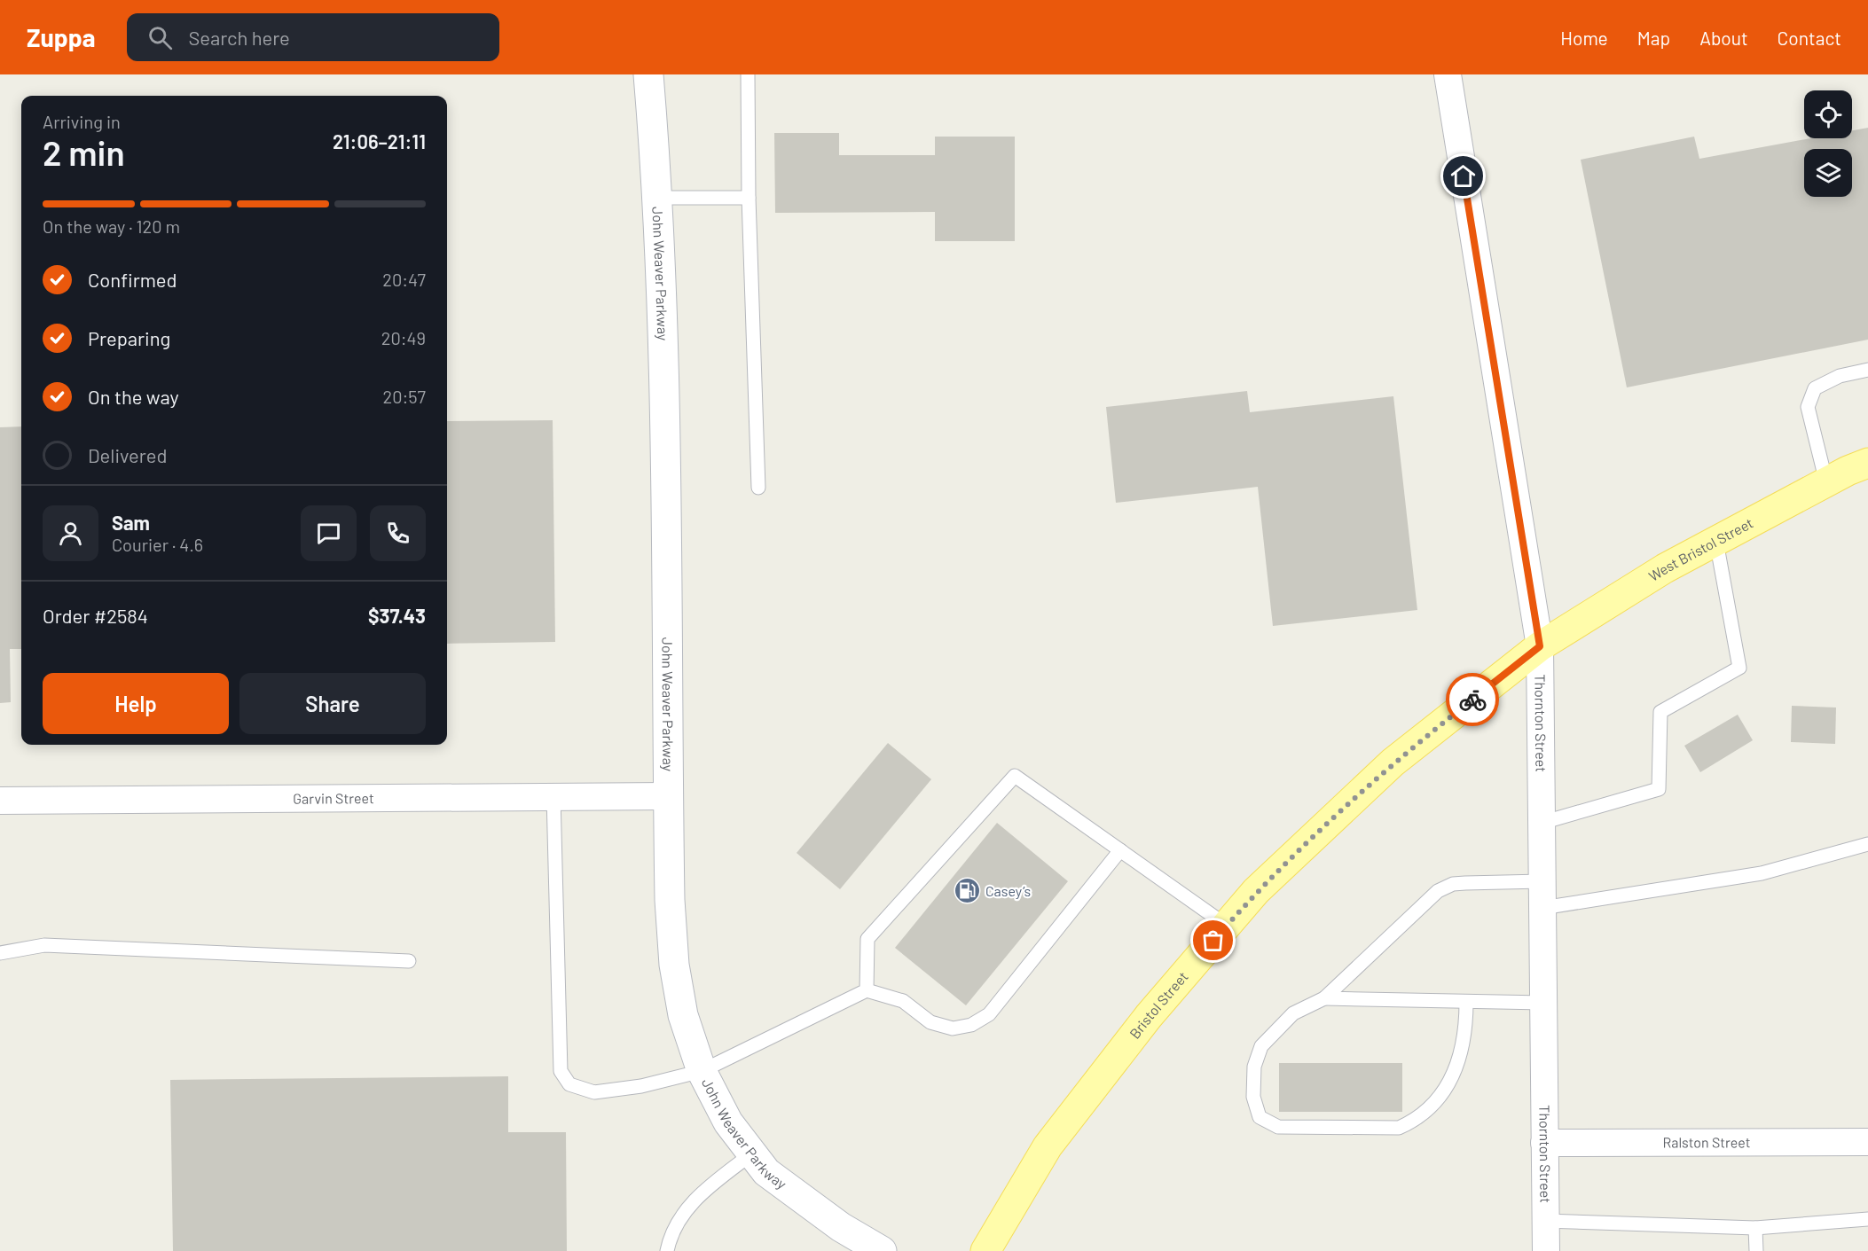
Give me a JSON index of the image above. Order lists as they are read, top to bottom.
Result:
{
  "streets": {
    "main road": ["John Weaver Parkway", "West Bristol Street", "Bristol Street"],
    "street": ["Thornton Street", "Garvin Street", "Ralston Street"]
  },
  "crossings": [
    ["John Weaver Parkway", "Garvin Street"],
    ["West Bristol Street", "Thornton Street"],
    ["West Bristol Street", "Bristol Street"],
    ["Thornton Street", "Bristol Street"],
    ["Thornton Street", "Ralston Street"]
  ],
  "places": {
    "fuel station": ["Casey’s"]
  },
  "page": {
    "header": "Zuppa",
    "search": "Search here",
    "nav": [
      "Home",
      "Map",
      "About",
      "Contact"
    ],
    "heading": ["2 min", "Arriving in", "21:06–21:11"],
    "panel": [
      "Sam",
      "Courier · 4.6",
      "Order #2584",
      "$37.43"
    ],
    "bar": "On the way · 120 m",
    "list": [
      ["Confirmed", "20:47"],
      ["Preparing", "20:49"],
      ["On the way", "20:57"],
      "Delivered"
    ],
    "buttons": ["Help", "Share"]
  }
}
